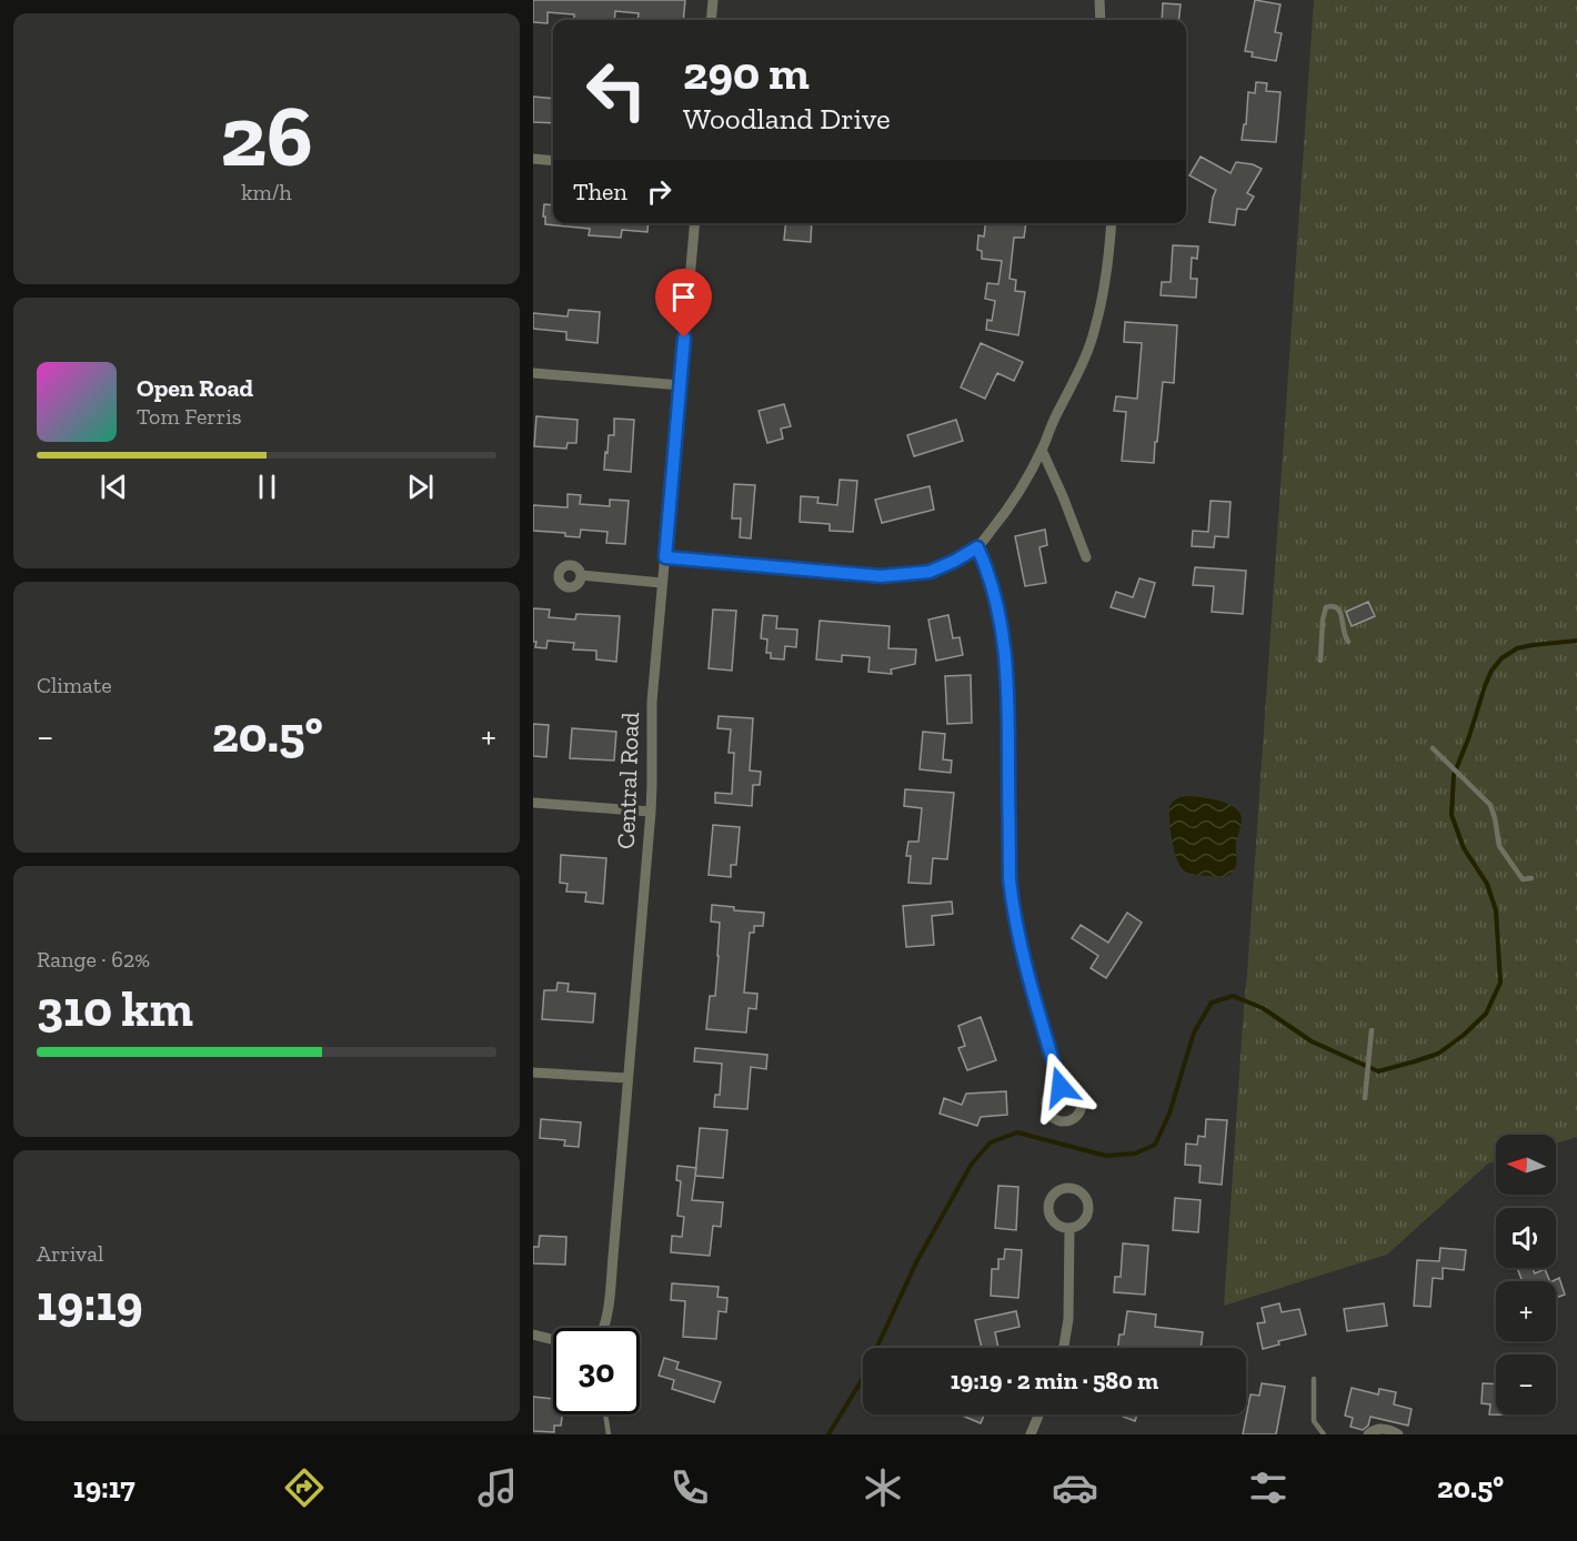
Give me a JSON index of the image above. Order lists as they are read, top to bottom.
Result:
{
  "streets": {
    "street": ["Central Road"]
  },
  "north": "left",
  "page": {
    "tile": [
      ["26", "km/h"],
      "Climate",
      ["Range · 62%", "310 km"],
      ["Arrival", "19:19"]
    ],
    "turn": ["290 m", "Woodland Drive"],
    "then": "Then",
    "song": ["Open Road", "Tom Ferris"],
    "heat": ["−", "20.5°", "+"],
    "map_buttons": ["+", "−"],
    "limit": "30",
    "trip": "19:19 · 2 min · 580 m",
    "tabs": ["19:17", "20.5°"]
  }
}
